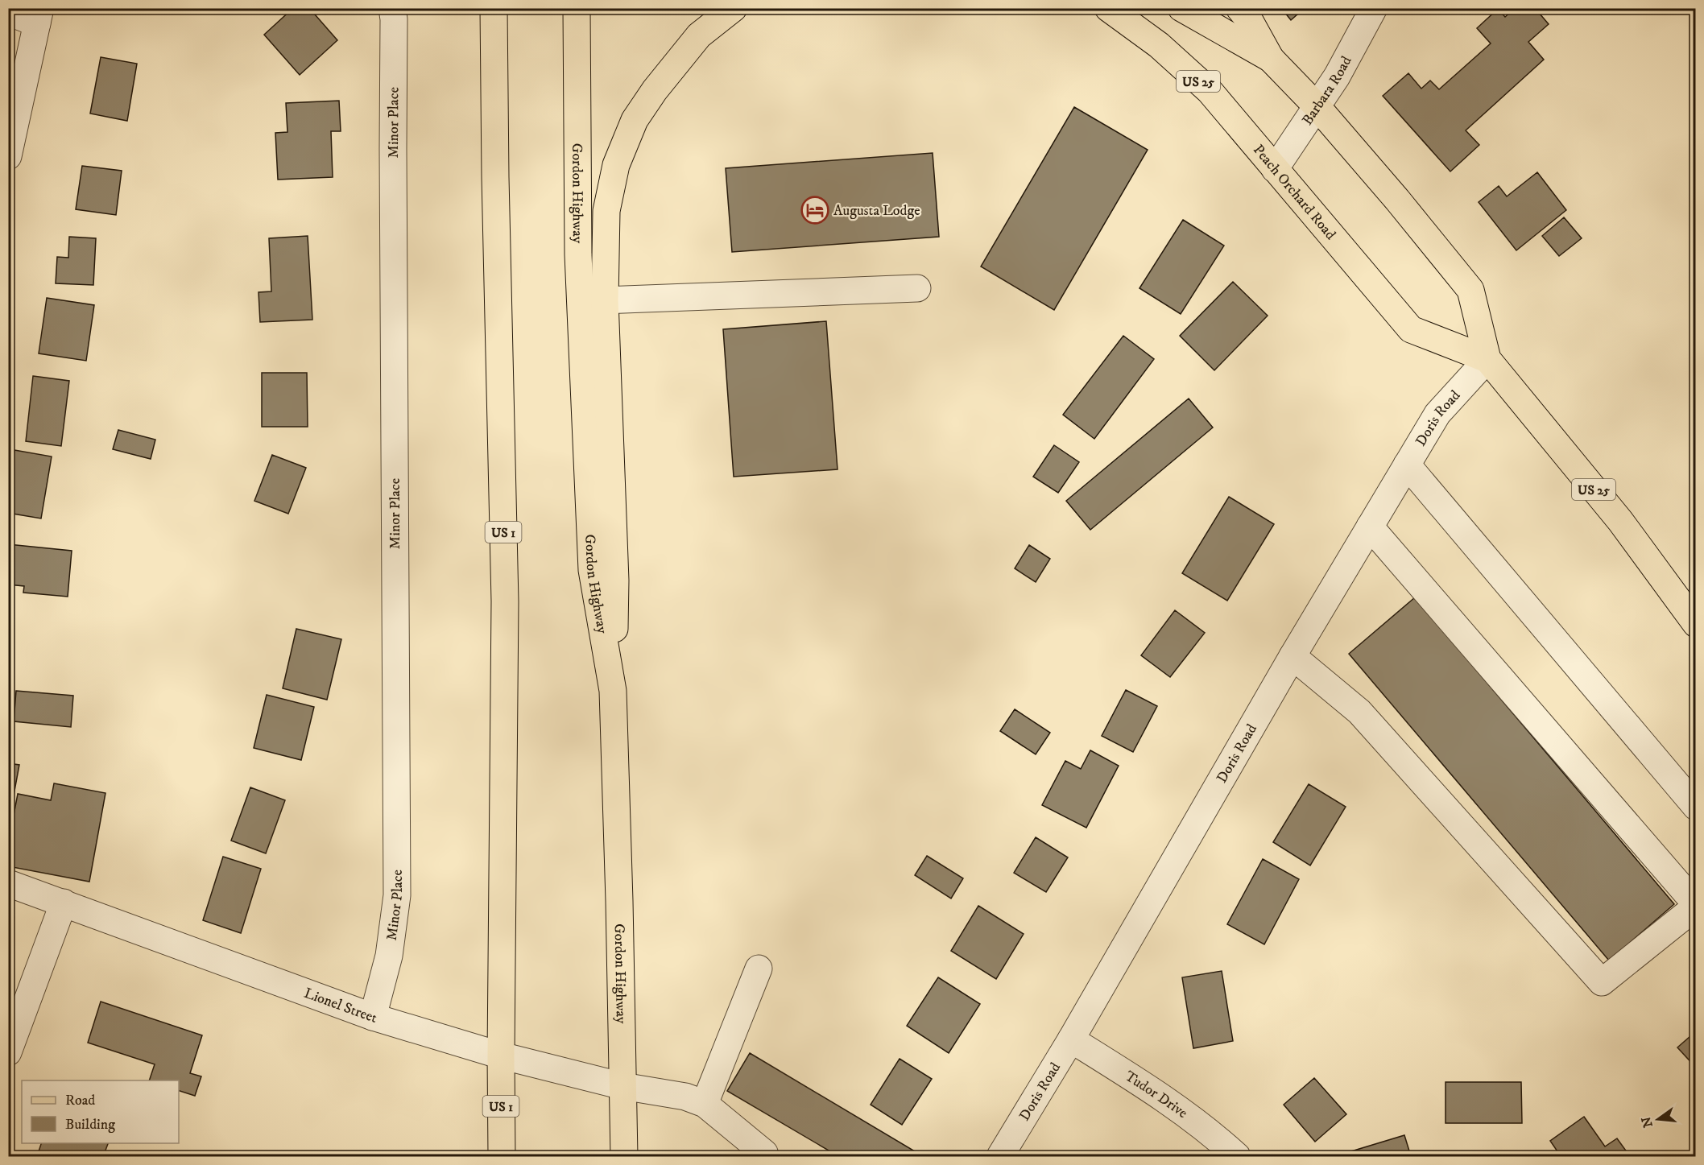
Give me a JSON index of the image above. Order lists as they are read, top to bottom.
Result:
{
  "streets": {
    "main road": [
      "US 25",
      "Peach Orchard Road",
      "Gordon Highway",
      "US 1"
    ],
    "street": [
      "Barbara Road",
      "Minor Place",
      "Doris Road",
      "Lionel Street",
      "Tudor Drive"
    ]
  },
  "crossings": [
    ["US 25", "Peach Orchard Road"],
    ["Barbara Road", "Peach Orchard Road"],
    ["Minor Place", "Lionel Street"],
    ["Peach Orchard Road", "Doris Road"],
    ["Gordon Highway", "Lionel Street"],
    ["Doris Road", "Tudor Drive"],
    ["US 1", "Lionel Street"]
  ],
  "places": {
    "hotel": ["Augusta Lodge"]
  },
  "legend": ["Road", "Building"],
  "north": "left"
}
